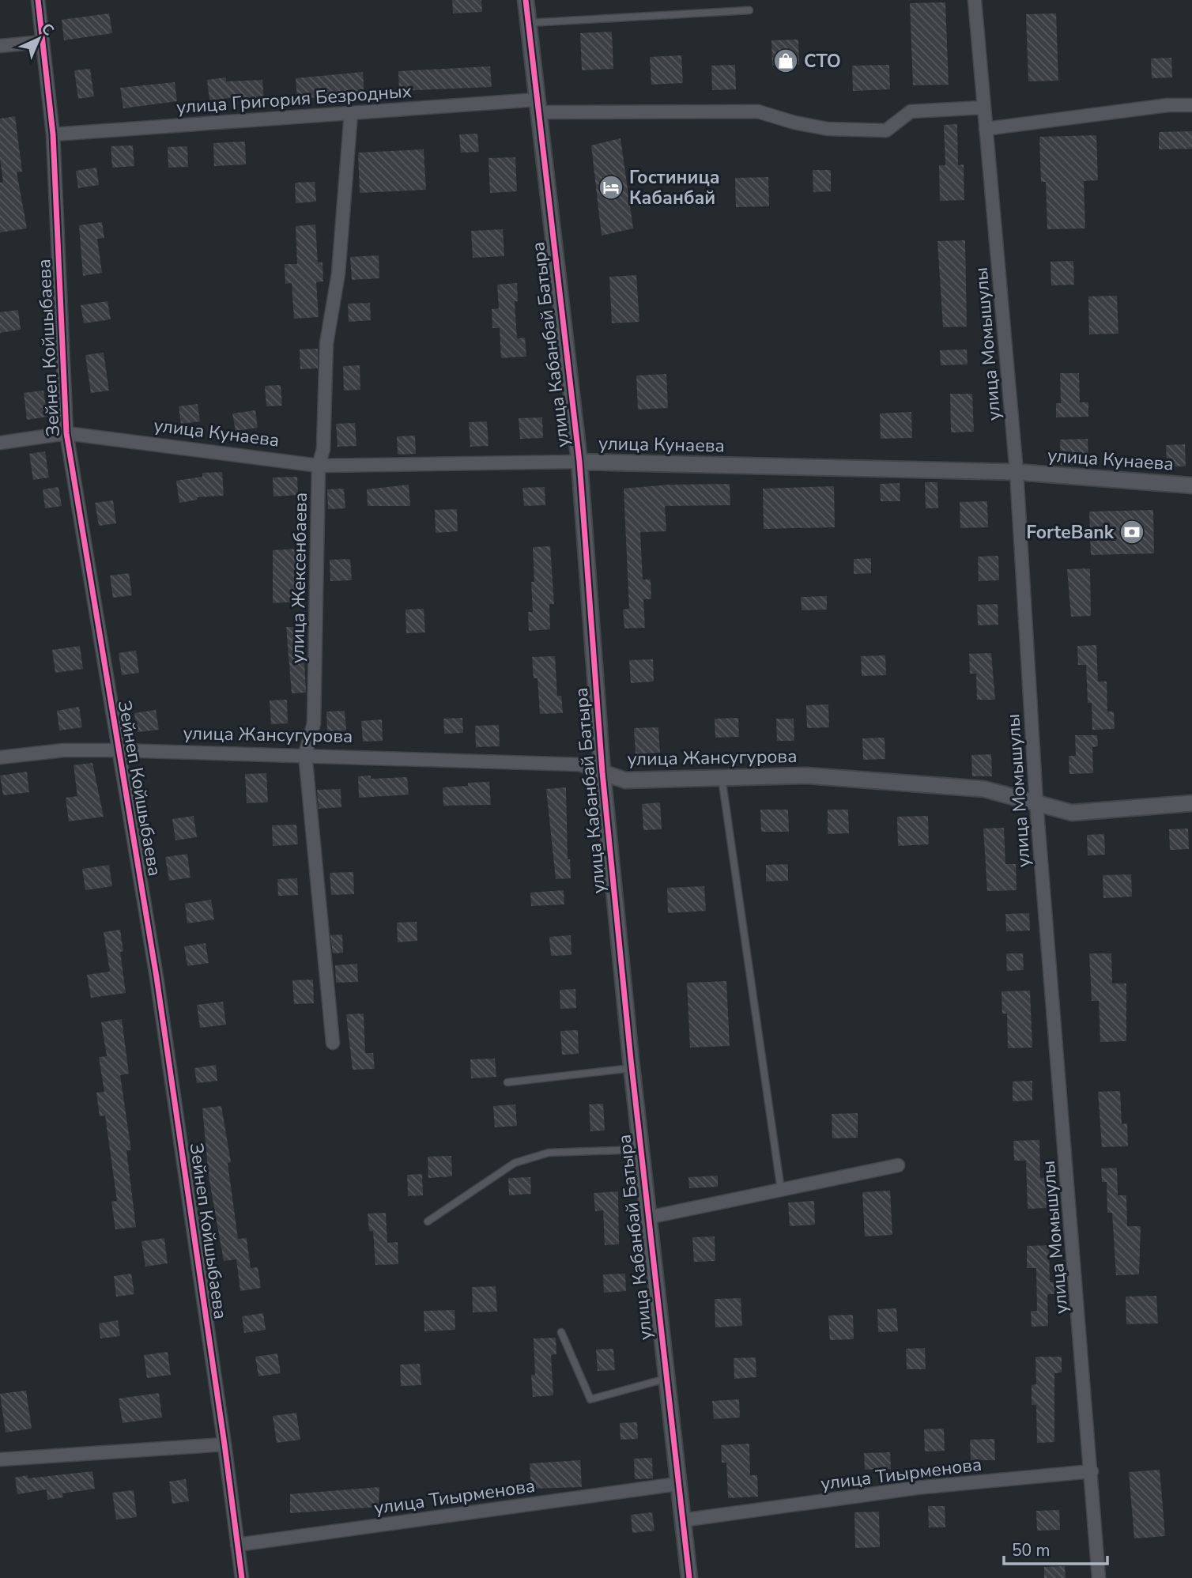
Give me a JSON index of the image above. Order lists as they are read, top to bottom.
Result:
{
  "streets": {
    "street": [
      "улица Григория Безродных",
      "улица Момышулы",
      "улица Кабанбай Батыра",
      "Зейнеп Койшыбаева",
      "улица Кунаева",
      "улица Жексенбаева",
      "улица Жансугурова",
      "улица Тиырменова"
    ]
  },
  "crossings": [
    ["улица Григория Безродных", "улица Момышулы"],
    ["улица Григория Безродных", "улица Кабанбай Батыра"],
    ["улица Григория Безродных", "Зейнеп Койшыбаева"],
    ["улица Григория Безродных", "улица Жексенбаева"],
    ["улица Момышулы", "улица Кунаева"],
    ["улица Момышулы", "улица Жансугурова"],
    ["улица Момышулы", "улица Тиырменова"],
    ["улица Кабанбай Батыра", "улица Кунаева"],
    ["улица Кабанбай Батыра", "улица Жансугурова"],
    ["улица Кабанбай Батыра", "улица Тиырменова"],
    ["Зейнеп Койшыбаева", "улица Кунаева"],
    ["Зейнеп Койшыбаева", "улица Жансугурова"],
    ["Зейнеп Койшыбаева", "улица Тиырменова"],
    ["улица Кунаева", "улица Жексенбаева"],
    ["улица Жексенбаева", "улица Жансугурова"]
  ],
  "places": {
    "shop": ["СТО"],
    "hotel": ["Гостиница Кабанбай"],
    "bank": ["ForteBank"]
  },
  "scale_bar": "50 m",
  "north": "top right"
}
